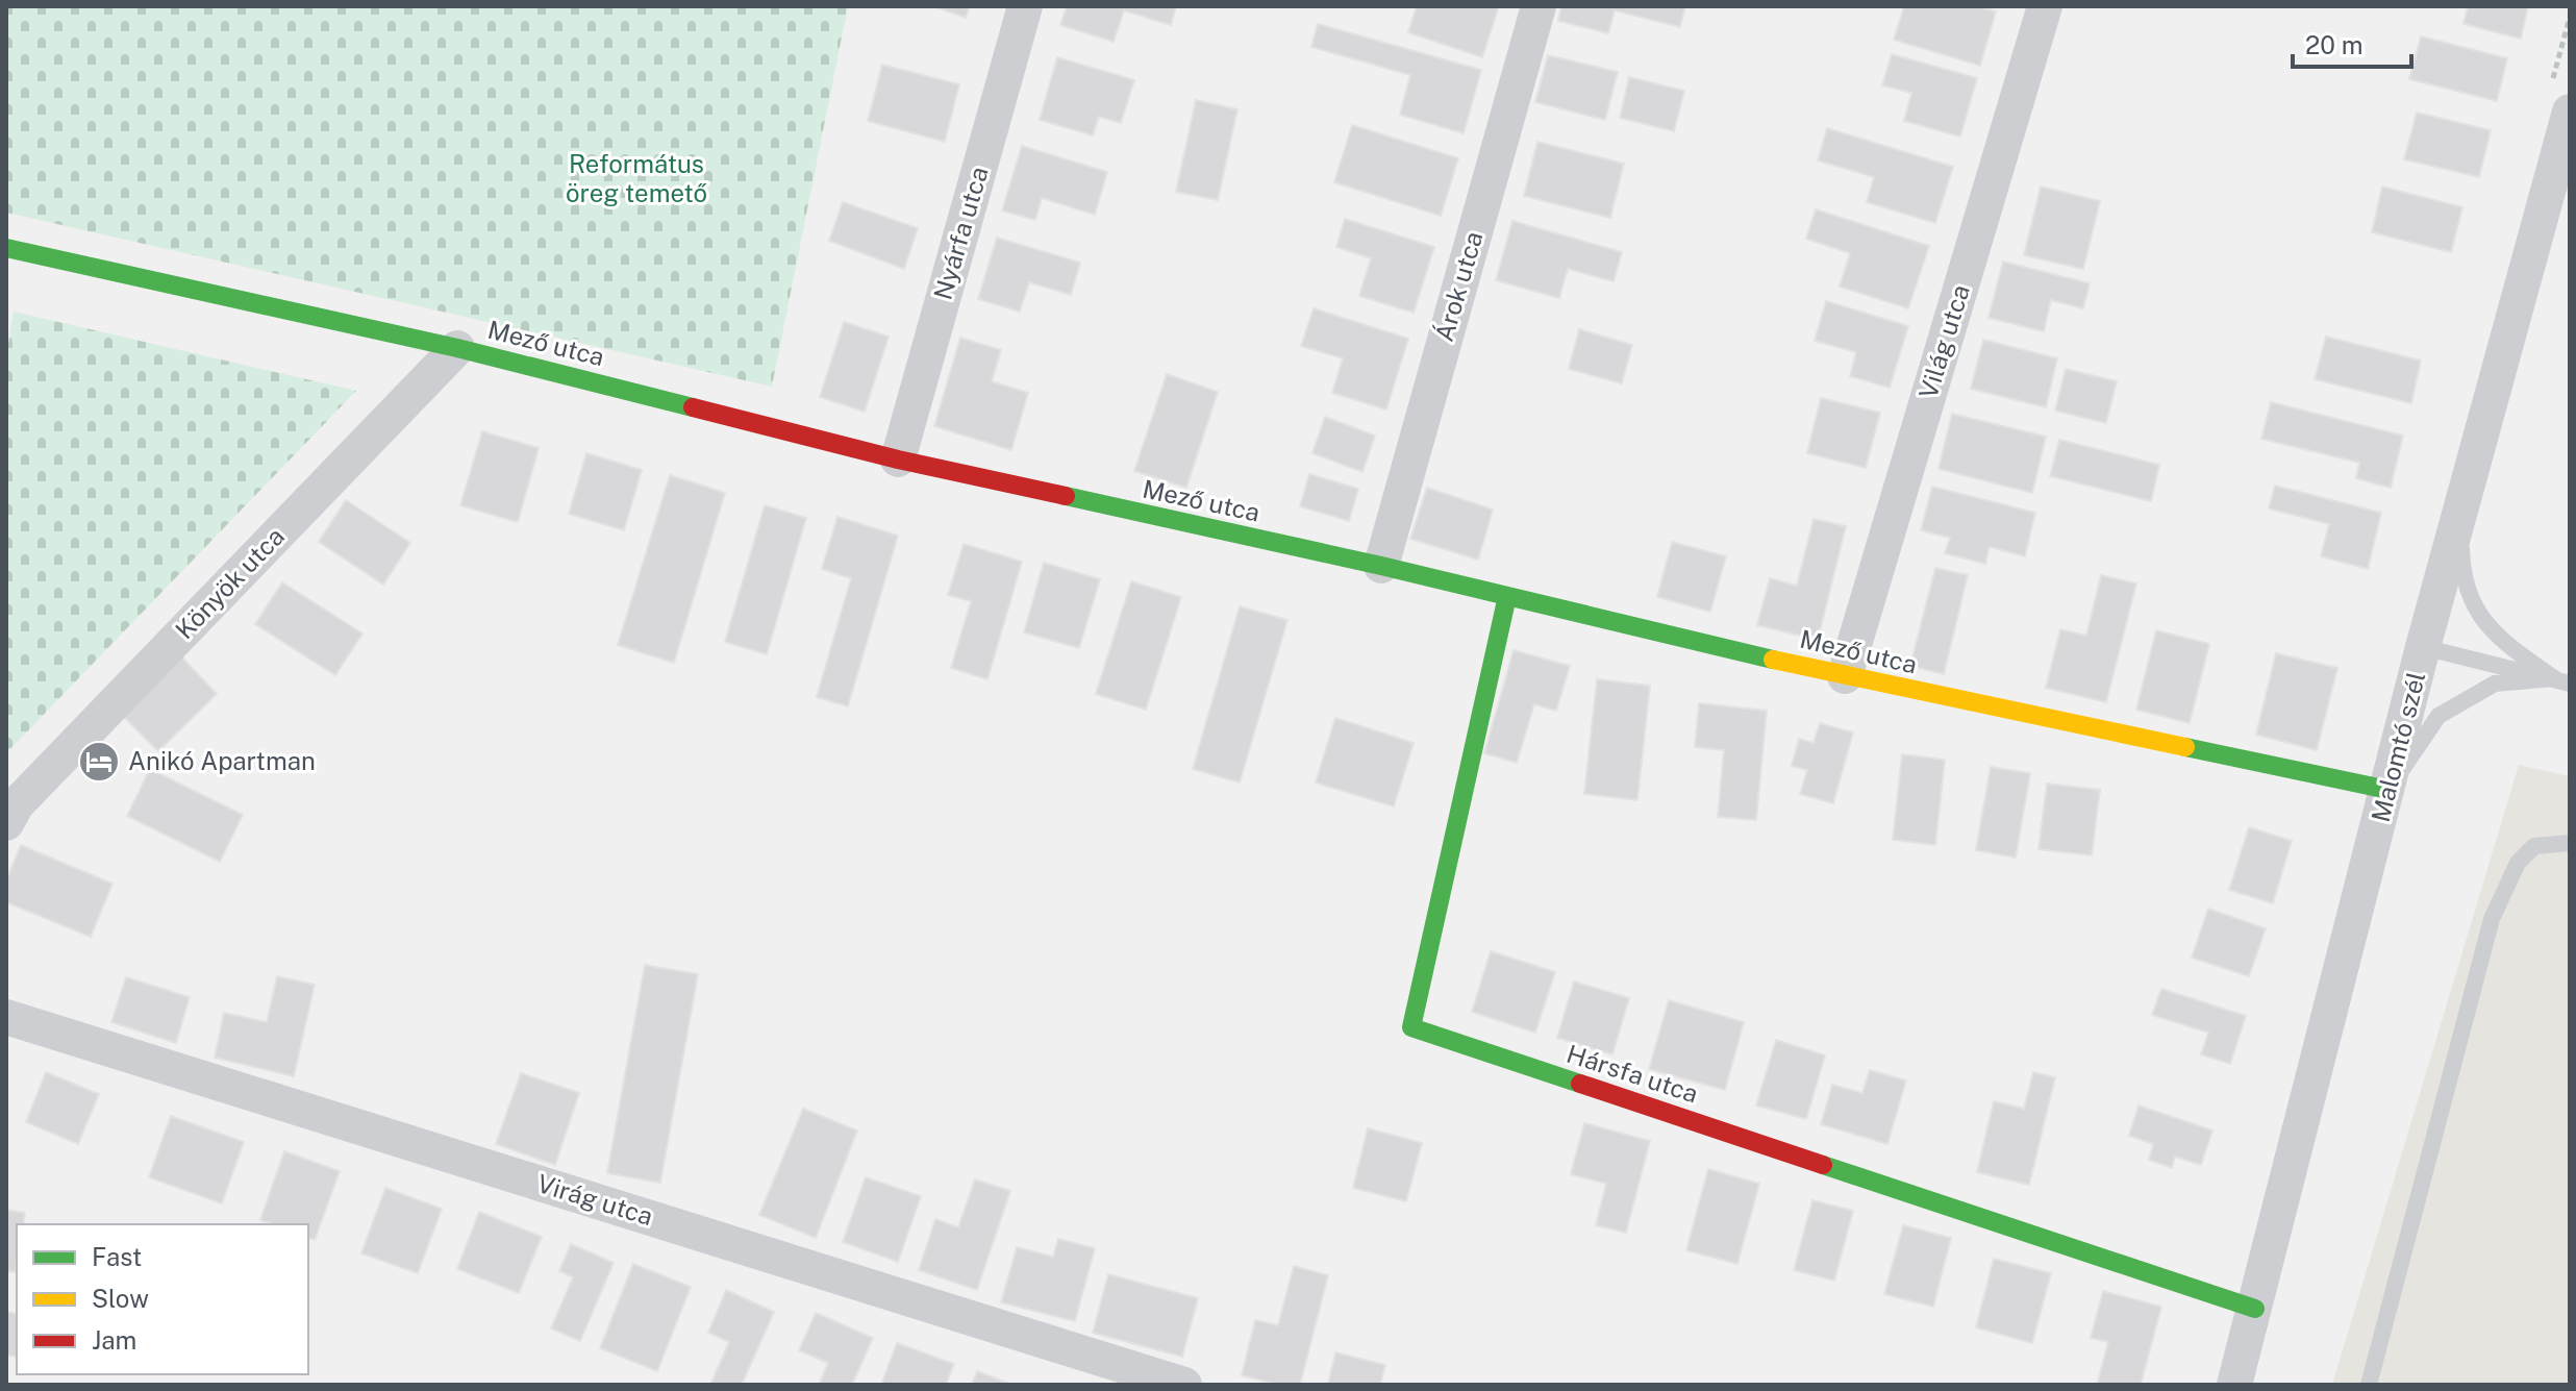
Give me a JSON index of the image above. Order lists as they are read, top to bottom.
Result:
{
  "streets": {
    "street": [
      "Nyárfa utca",
      "Árok utca",
      "Világ utca",
      "Mező utca",
      "Könyök utca",
      "Malomtó szél",
      "Hársfa utca",
      "Virág utca"
    ]
  },
  "crossings": [
    ["Nyárfa utca", "Mező utca"],
    ["Árok utca", "Mező utca"],
    ["Világ utca", "Mező utca"],
    ["Mező utca", "Könyök utca"],
    ["Mező utca", "Malomtó szél"],
    ["Mező utca", "Hársfa utca"],
    ["Malomtó szél", "Hársfa utca"]
  ],
  "parks": ["Református öreg temető"],
  "places": {
    "hotel": ["Anikó Apartman"]
  },
  "legend": ["Fast", "Slow", "Jam"],
  "scale_bar": "20 m"
}
